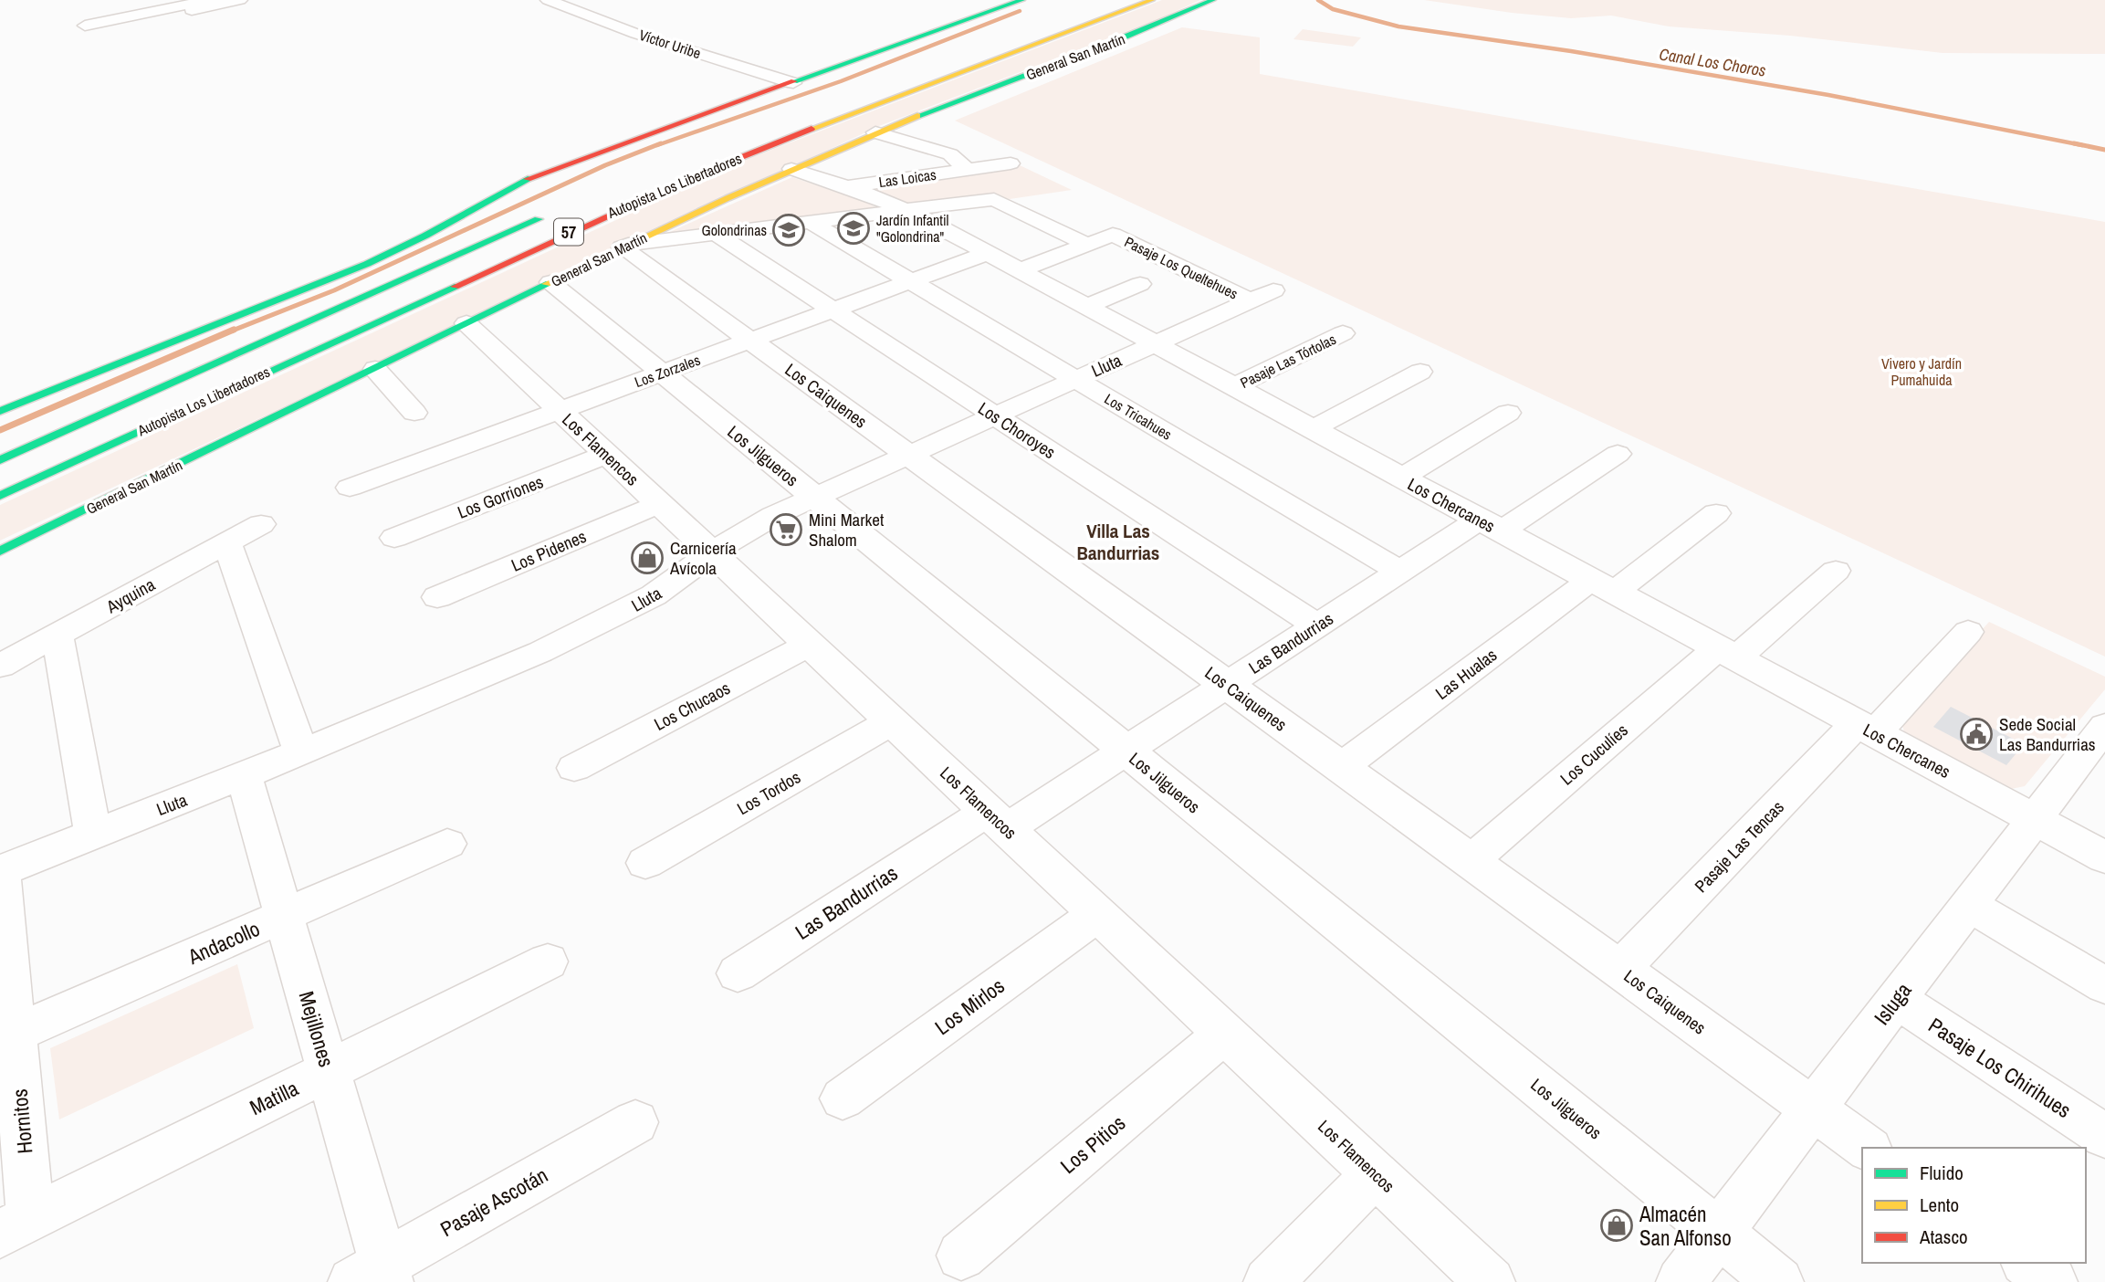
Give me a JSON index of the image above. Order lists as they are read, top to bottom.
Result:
{
  "streets": {
    "main road": ["General San Martín", "Autopista Los Libertadores", "57"],
    "street": [
      "Víctor Uribe",
      "Las Loicas",
      "Pasaje Los Queltehues",
      "Pasaje Las Tórtolas",
      "Lluta",
      "Los Zorzales",
      "Los Caiquenes",
      "Los Tricahues",
      "Los Choroyes",
      "Los Flamencos",
      "Los Jilgueros",
      "Los Gorriones",
      "Los Chercanes",
      "Los Pidenes",
      "Ayquina",
      "Las Bandurrias",
      "Las Hualas",
      "Los Chucaos",
      "Los Cuculíes",
      "Los Tordos",
      "Pasaje Las Tencas",
      "Andacollo",
      "Isluga",
      "Los Mirlos",
      "Mejillones",
      "Pasaje Los Chirihues",
      "Matilla",
      "Hornitos",
      "Los Pitios",
      "Pasaje Ascotán"
    ]
  },
  "crossings": [
    ["General San Martín", "Las Loicas"],
    ["General San Martín", "Los Caiquenes"],
    ["General San Martín", "Los Flamencos"],
    ["General San Martín", "Los Jilgueros"],
    ["General San Martín", "Los Chercanes"],
    ["Las Loicas", "Los Chercanes"],
    ["Pasaje Los Queltehues", "Lluta"],
    ["Pasaje Las Tórtolas", "Los Chercanes"],
    ["Lluta", "Los Caiquenes"],
    ["Lluta", "Los Tricahues"],
    ["Lluta", "Los Choroyes"],
    ["Lluta", "Los Flamencos"],
    ["Lluta", "Los Jilgueros"],
    ["Lluta", "Los Chercanes"],
    ["Lluta", "Mejillones"],
    ["Lluta", "Hornitos"],
    ["Los Zorzales", "Los Caiquenes"],
    ["Los Zorzales", "Los Tricahues"],
    ["Los Zorzales", "Los Choroyes"],
    ["Los Zorzales", "Los Flamencos"],
    ["Los Zorzales", "Los Jilgueros"],
    ["Los Zorzales", "Los Chercanes"],
    ["Los Caiquenes", "Las Bandurrias"],
    ["Los Caiquenes", "Las Hualas"],
    ["Los Caiquenes", "Los Cuculíes"],
    ["Los Caiquenes", "Pasaje Las Tencas"],
    ["Los Caiquenes", "Isluga"],
    ["Los Tricahues", "Las Bandurrias"],
    ["Los Choroyes", "Las Bandurrias"],
    ["Los Flamencos", "Los Gorriones"],
    ["Los Flamencos", "Los Pidenes"],
    ["Los Flamencos", "Las Bandurrias"],
    ["Los Flamencos", "Los Chucaos"],
    ["Los Flamencos", "Los Tordos"],
    ["Los Flamencos", "Los Mirlos"],
    ["Los Flamencos", "Los Pitios"],
    ["Los Jilgueros", "Las Bandurrias"],
    ["Los Jilgueros", "Isluga"],
    ["Los Chercanes", "Las Bandurrias"],
    ["Los Chercanes", "Las Hualas"],
    ["Los Chercanes", "Los Cuculíes"],
    ["Los Chercanes", "Pasaje Las Tencas"],
    ["Los Chercanes", "Isluga"],
    ["Andacollo", "Mejillones"],
    ["Andacollo", "Hornitos"],
    ["Isluga", "Pasaje Los Chirihues"],
    ["Mejillones", "Matilla"],
    ["Mejillones", "Pasaje Ascotán"],
    ["Matilla", "Hornitos"]
  ],
  "districts": ["Villa Las Bandurrias"],
  "water": ["Canal Los Choros"],
  "parks": ["Vivero y Jardín Pumahuida"],
  "places": {
    "school or university": ["Jardín Infantil \"Golondrina\"", "Golondrinas"],
    "supermarket": ["Mini Market Shalom"],
    "shop": ["Carnicería Avícola", "Almacén San Alfonso"],
    "public building": ["Sede Social Las Bandurrias"]
  },
  "legend": ["Fluido", "Lento", "Atasco"]
}
